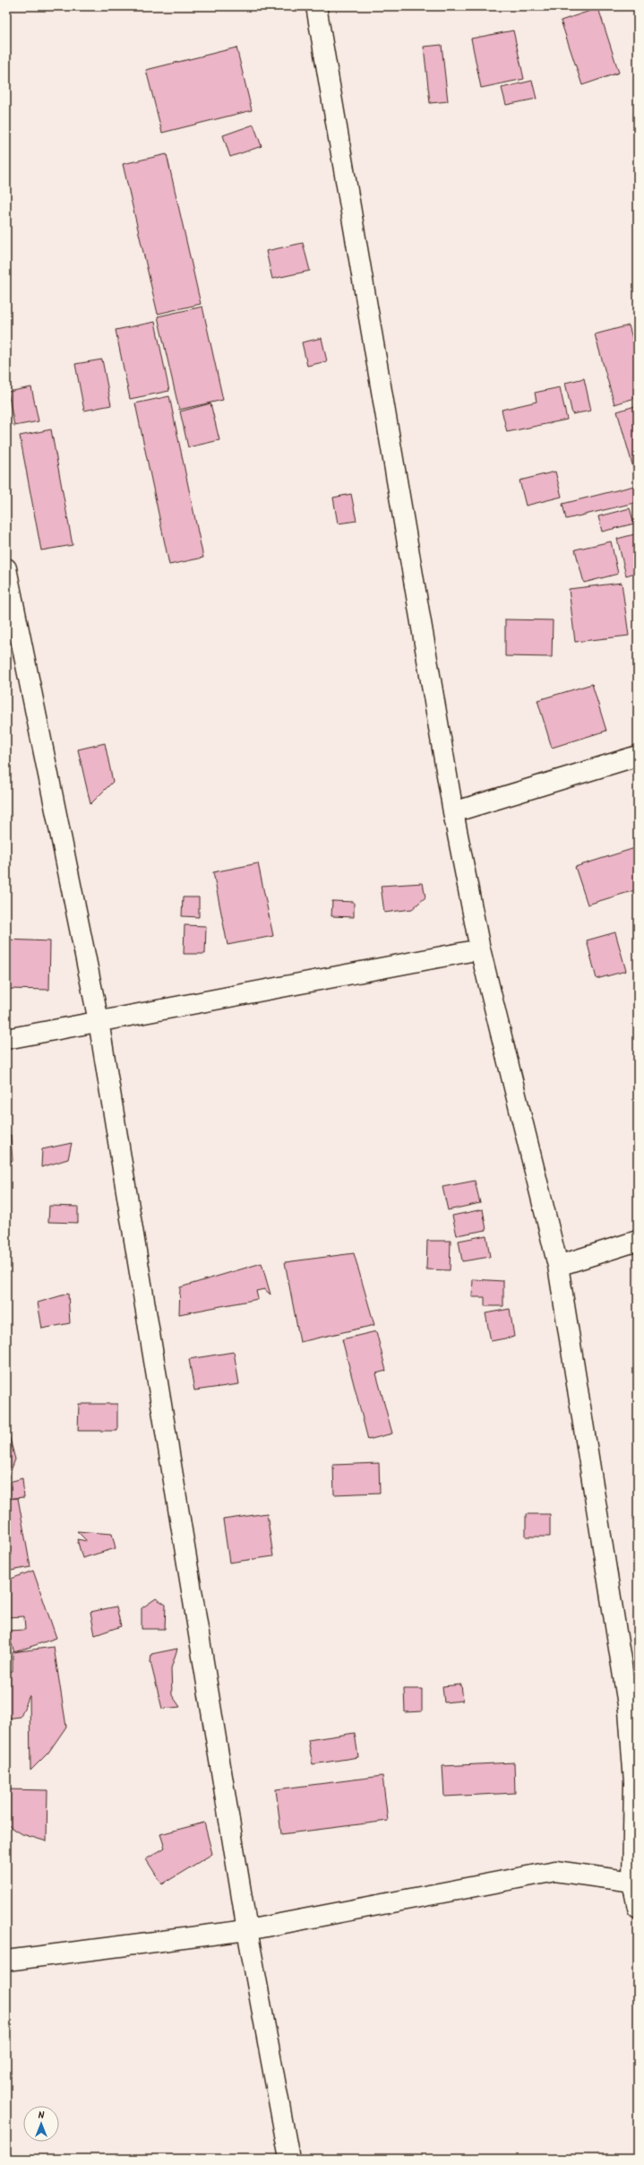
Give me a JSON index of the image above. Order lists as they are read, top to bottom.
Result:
{
  "north": "top"
}
